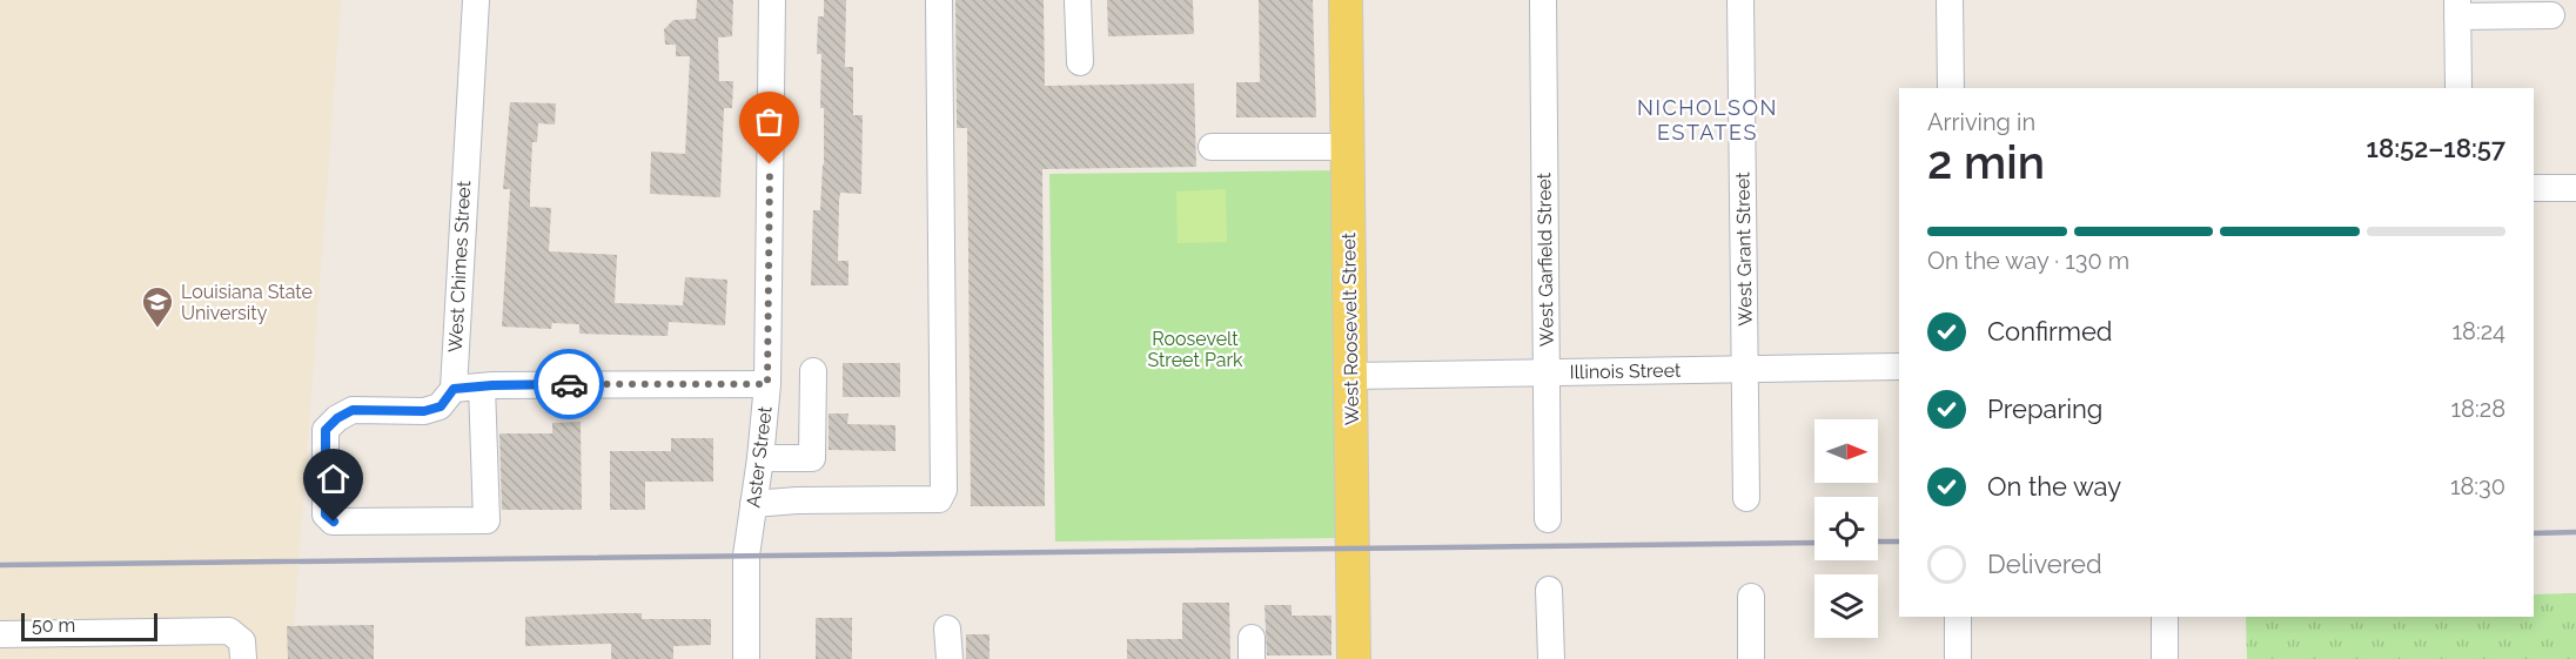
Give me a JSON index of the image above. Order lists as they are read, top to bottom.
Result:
{
  "streets": {
    "main road": ["West Roosevelt Street"],
    "street": [
      "West Grant Street",
      "West Garfield Street",
      "West Chimes Street",
      "Illinois Street",
      "Aster Street"
    ]
  },
  "crossings": [
    ["West Grant Street", "Illinois Street"],
    ["West Garfield Street", "Illinois Street"],
    ["West Roosevelt Street", "Illinois Street"]
  ],
  "districts": ["NICHOLSON ESTATES"],
  "parks": ["Roosevelt Street Park"],
  "places": {
    "school or university": ["Louisiana State University"]
  },
  "scale_bar": "50 m",
  "north": "right",
  "page": {
    "heading": ["2 min", "Arriving in", "18:52–18:57"],
    "bar": "On the way · 130 m",
    "list": [
      ["Confirmed", "18:24"],
      ["Preparing", "18:28"],
      ["On the way", "18:30"],
      "Delivered"
    ],
    "scale": "50 m"
  }
}
